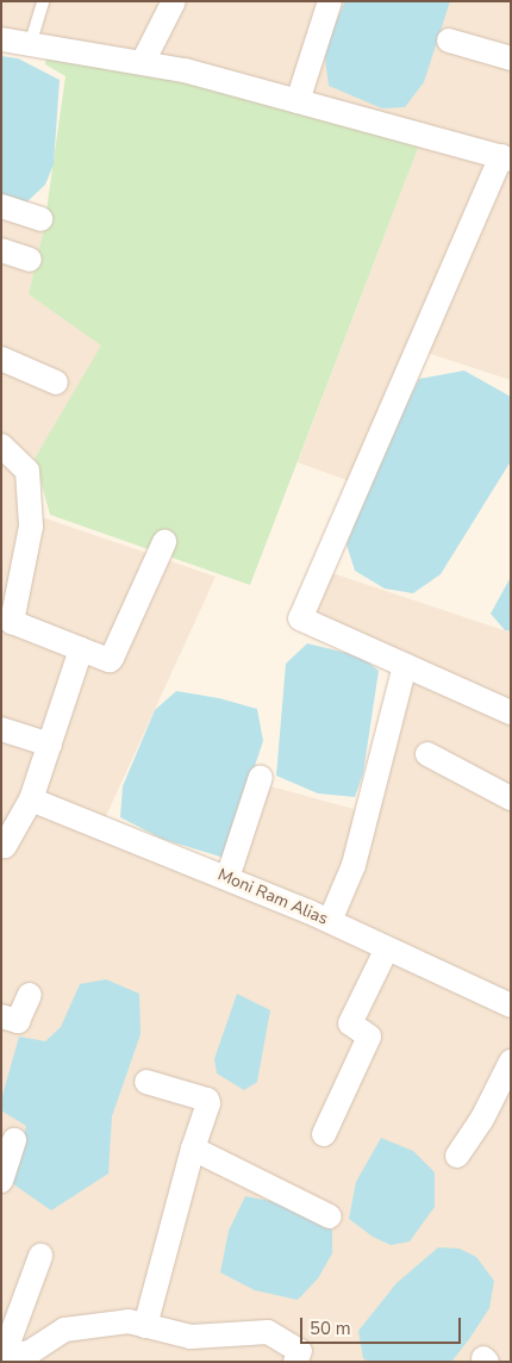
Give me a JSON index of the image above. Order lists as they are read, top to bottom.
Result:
{
  "streets": {
    "street": ["Moni Ram Alias"]
  },
  "scale_bar": "50 m"
}
